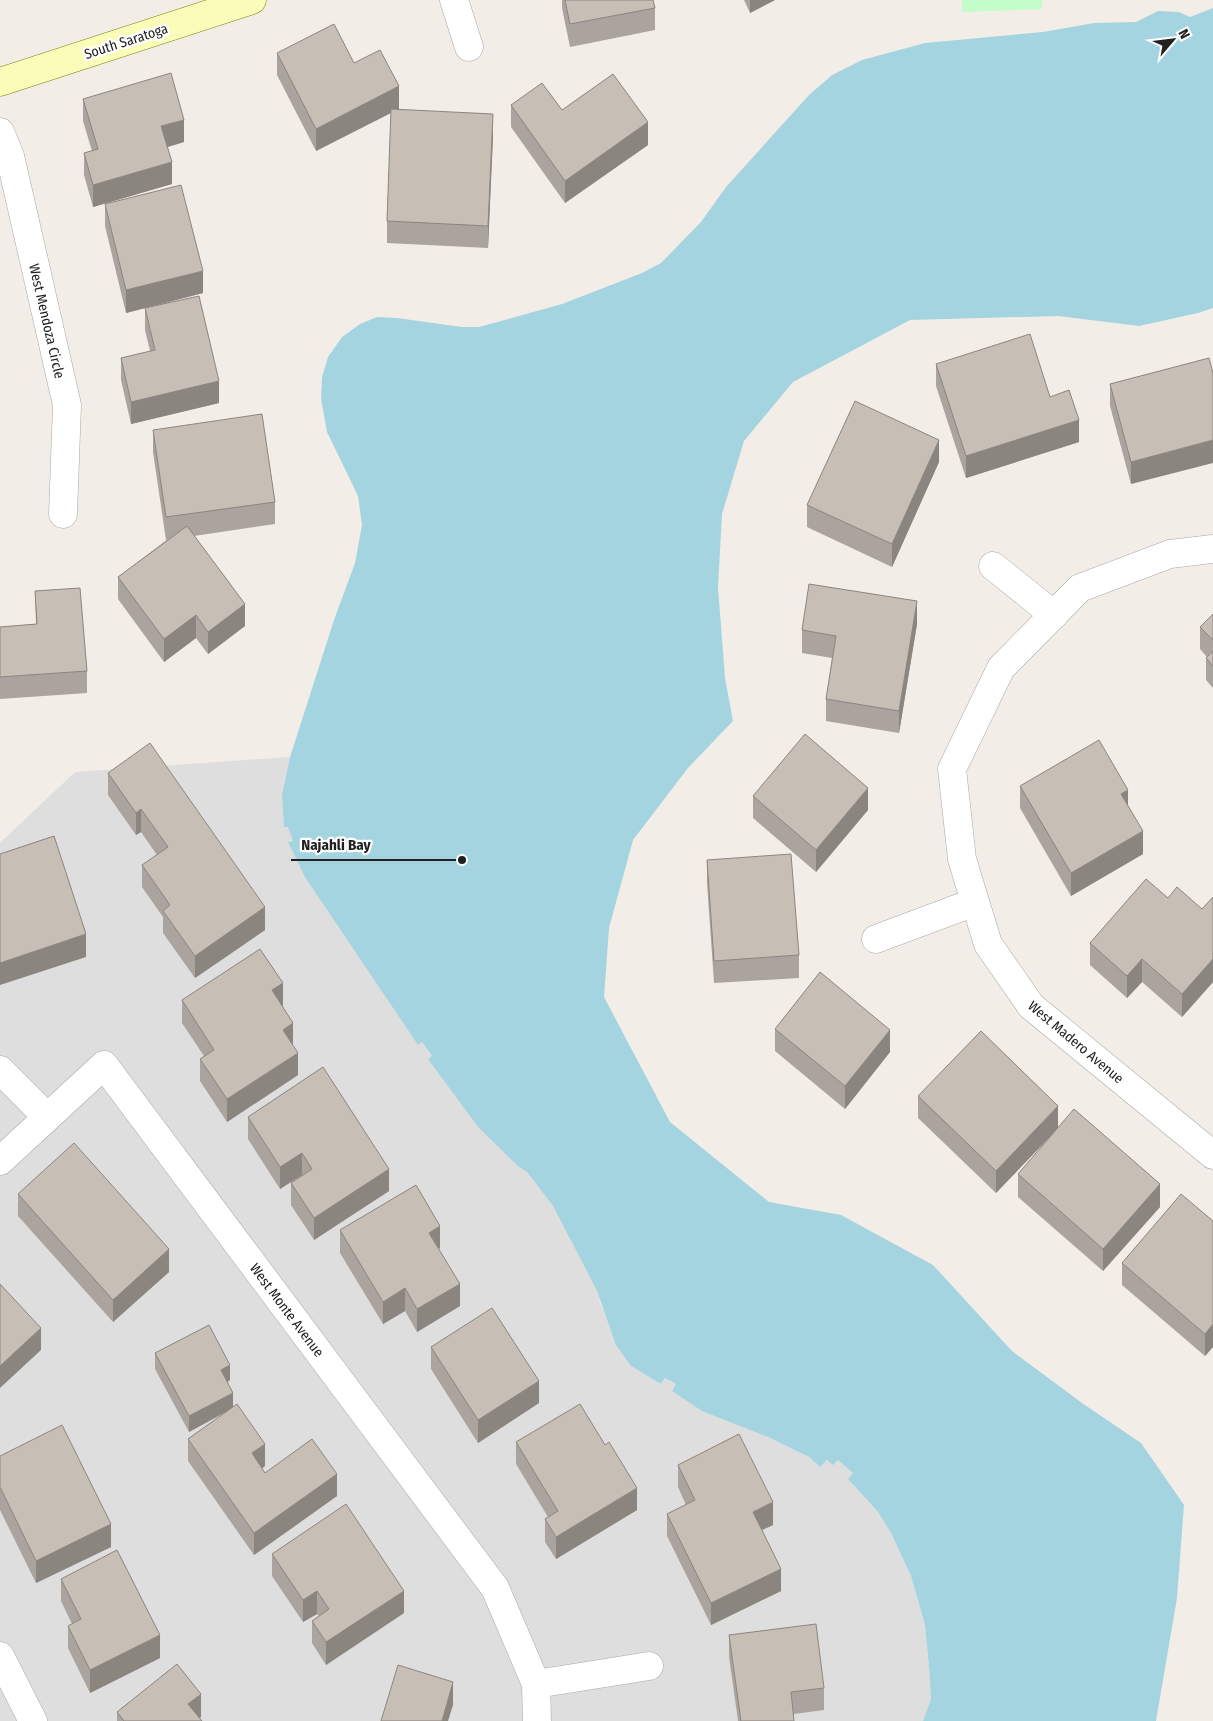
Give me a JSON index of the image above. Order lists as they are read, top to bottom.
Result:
{
  "streets": {
    "street": [
      "South Saratoga",
      "West Mendoza Circle",
      "West Madero Avenue",
      "West Monte Avenue"
    ]
  },
  "places": ["Najahli Bay"],
  "north": "top right"
}
